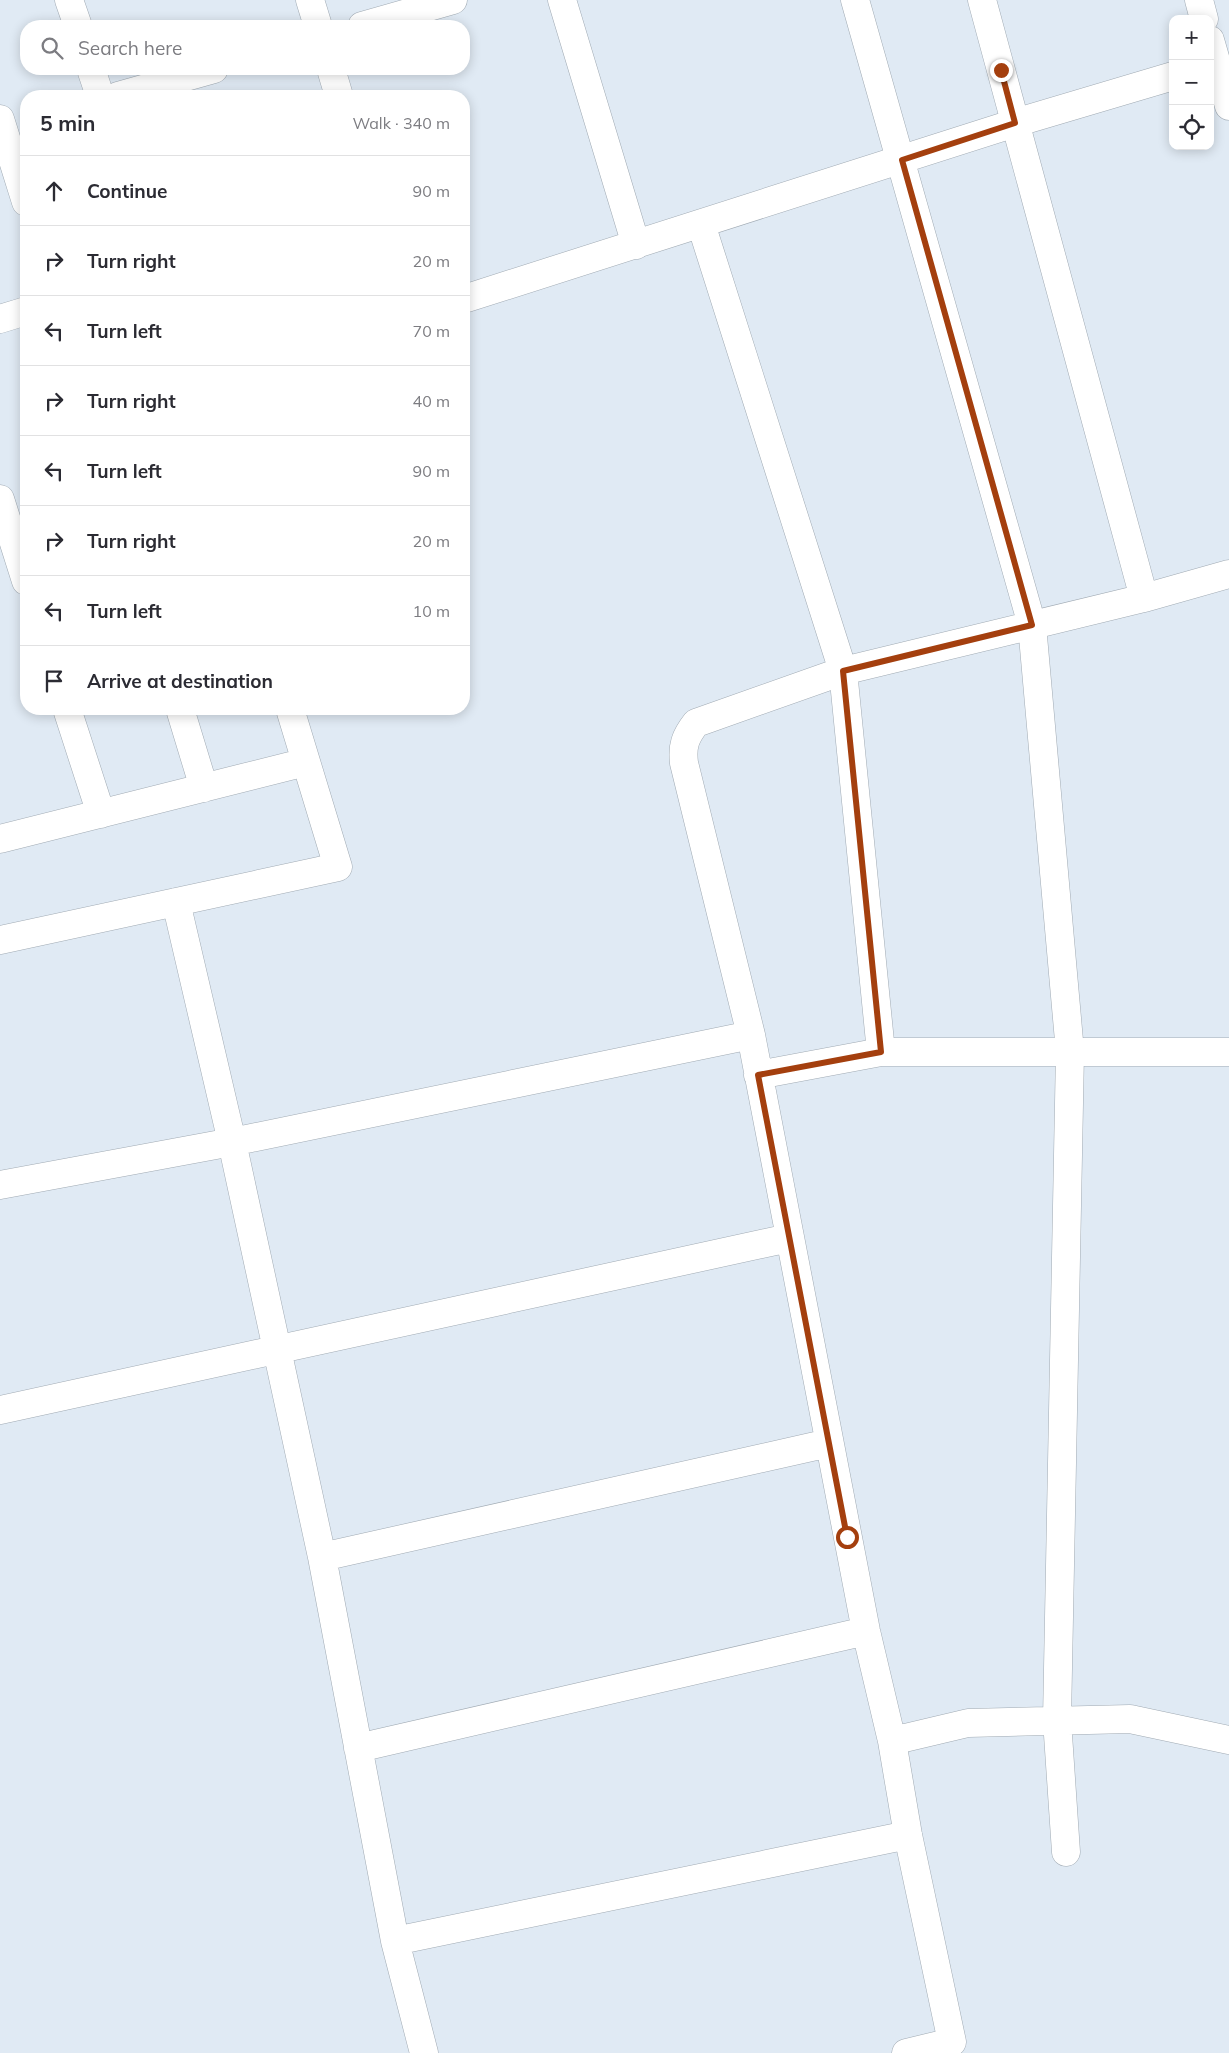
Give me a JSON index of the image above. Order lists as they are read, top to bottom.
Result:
{
  "page": {
    "map_buttons": ["+", "−"],
    "search": "Search here",
    "heading": ["5 min", "Walk · 340 m"],
    "list": [
      ["Continue", "90 m"],
      ["Turn right", "20 m"],
      ["Turn left", "70 m"],
      ["Turn right", "40 m"],
      ["Turn left", "90 m"],
      ["Turn right", "20 m"],
      ["Turn left", "10 m"],
      "Arrive at destination"
    ]
  }
}
